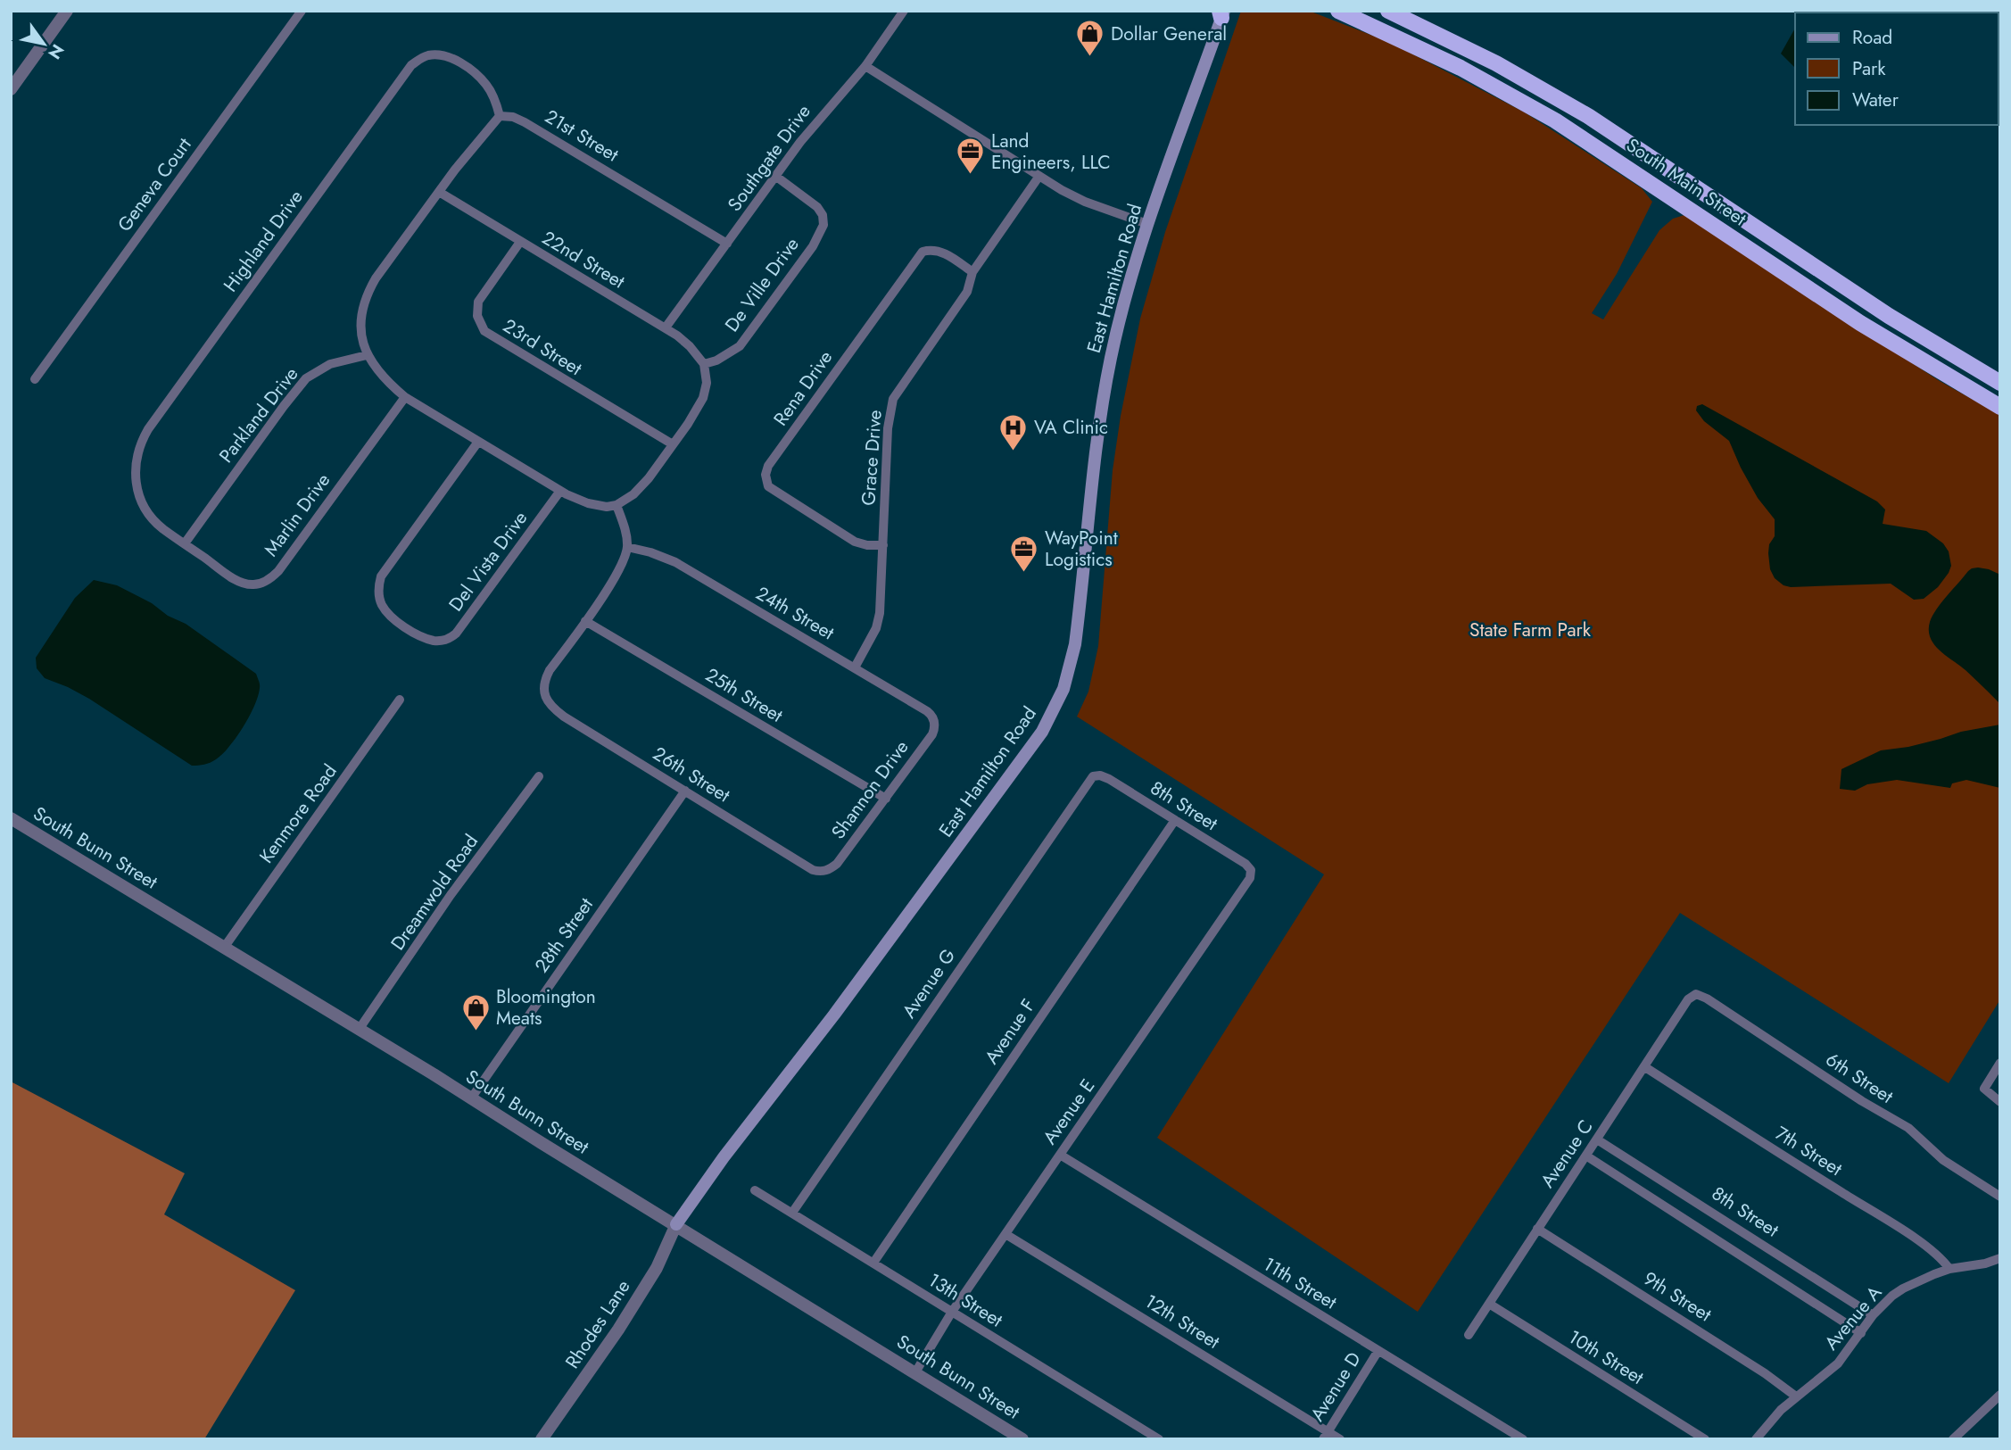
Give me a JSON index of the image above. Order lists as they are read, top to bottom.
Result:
{
  "streets": {
    "highway": ["South Main Street"],
    "main road": ["East Hamilton Road"],
    "street": [
      "21st Street",
      "Southgate Drive",
      "Geneva Court",
      "Highland Drive",
      "22nd Street",
      "De Ville Drive",
      "23rd Street",
      "Rena Drive",
      "Parkland Drive",
      "Grace Drive",
      "Marlin Drive",
      "Del Vista Drive",
      "24th Street",
      "25th Street",
      "26th Street",
      "Shannon Drive",
      "8th Street",
      "Kenmore Road",
      "South Bunn Street",
      "Dreamwold Road",
      "28th Street",
      "Avenue G",
      "Avenue F",
      "6th Street",
      "Avenue E",
      "7th Street",
      "Avenue C",
      "11th Street",
      "9th Street",
      "13th Street",
      "Avenue A",
      "12th Street",
      "Rhodes Lane",
      "10th Street",
      "Avenue D"
    ]
  },
  "crossings": [
    ["21st Street", "Southgate Drive"],
    ["21st Street", "Highland Drive"],
    ["Southgate Drive", "22nd Street"],
    ["Southgate Drive", "De Ville Drive"],
    ["Highland Drive", "Marlin Drive"],
    ["22nd Street", "De Ville Drive"],
    ["22nd Street", "23rd Street"],
    ["East Hamilton Road", "South Bunn Street"],
    ["East Hamilton Road", "Rhodes Lane"],
    ["Rena Drive", "Grace Drive"],
    ["Parkland Drive", "Marlin Drive"],
    ["Grace Drive", "24th Street"],
    ["24th Street", "Shannon Drive"],
    ["25th Street", "26th Street"],
    ["25th Street", "Shannon Drive"],
    ["26th Street", "Shannon Drive"],
    ["26th Street", "28th Street"],
    ["8th Street", "Avenue G"],
    ["8th Street", "Avenue F"],
    ["8th Street", "Avenue E"],
    ["8th Street", "Avenue C"],
    ["8th Street", "Avenue A"],
    ["Kenmore Road", "South Bunn Street"],
    ["South Bunn Street", "Dreamwold Road"],
    ["South Bunn Street", "28th Street"],
    ["South Bunn Street", "Avenue E"],
    ["South Bunn Street", "Rhodes Lane"],
    ["Avenue G", "13th Street"],
    ["Avenue F", "13th Street"],
    ["6th Street", "Avenue C"],
    ["Avenue E", "11th Street"],
    ["Avenue E", "13th Street"],
    ["Avenue E", "12th Street"],
    ["7th Street", "Avenue C"],
    ["7th Street", "Avenue A"],
    ["Avenue C", "9th Street"],
    ["Avenue C", "10th Street"],
    ["11th Street", "Avenue D"],
    ["9th Street", "Avenue A"],
    ["12th Street", "Avenue D"]
  ],
  "parks": ["State Farm Park"],
  "places": {
    "shop": ["Dollar General", "Bloomington Meats"],
    "office": ["Land Engineers, LLC", "WayPoint Logistics"],
    "hospital": ["VA Clinic"]
  },
  "legend": ["Road", "Park", "Water"],
  "north": "bottom right"
}
